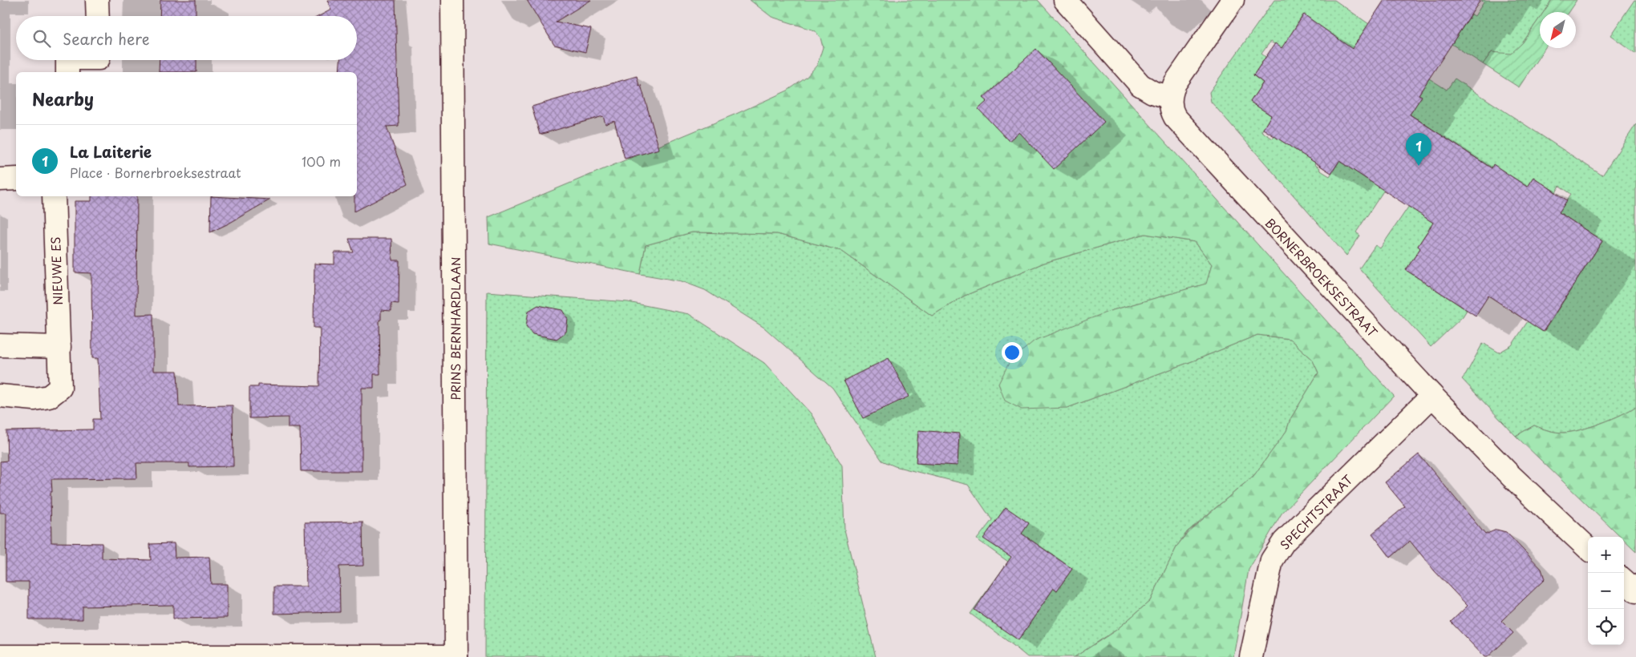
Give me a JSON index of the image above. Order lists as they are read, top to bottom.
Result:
{
  "streets": {
    "street": [
      "NIEUWE ES",
      "BORNERBROEKSESTRAAT",
      "PRINS BERNHARDLAAN",
      "SPECHTSTRAAT"
    ]
  },
  "crossings": [
    ["BORNERBROEKSESTRAAT", "SPECHTSTRAAT"]
  ],
  "north": "bottom left",
  "page": {
    "search": "Search here",
    "heading": "Nearby",
    "list": [
      {
        "mark": "1",
        "name": "La Laiterie",
        "note": "Place · Bornerbroeksestraat",
        "value": "100 m"
      }
    ],
    "pins": "1",
    "map_buttons": ["+", "−"]
  }
}
